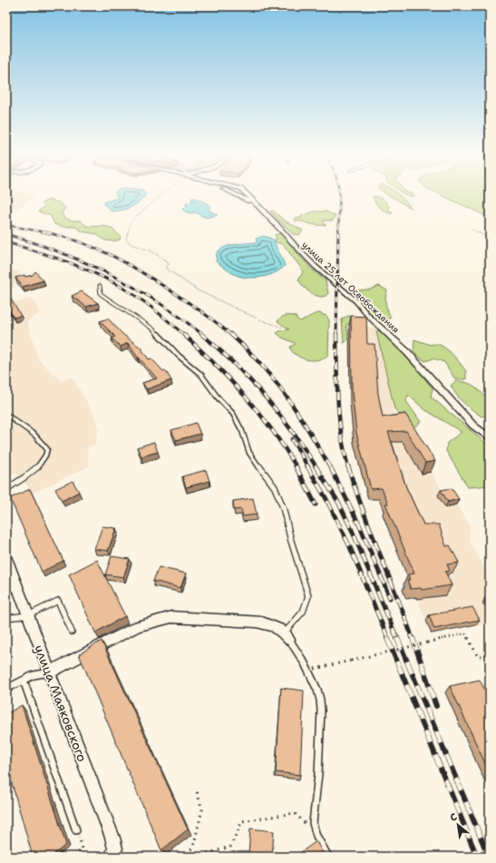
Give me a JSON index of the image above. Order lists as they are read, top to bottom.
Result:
{
  "streets": {
    "street": ["улица 25 лет Освобождения", "улица Маяковского"]
  },
  "north": "top left"
}
